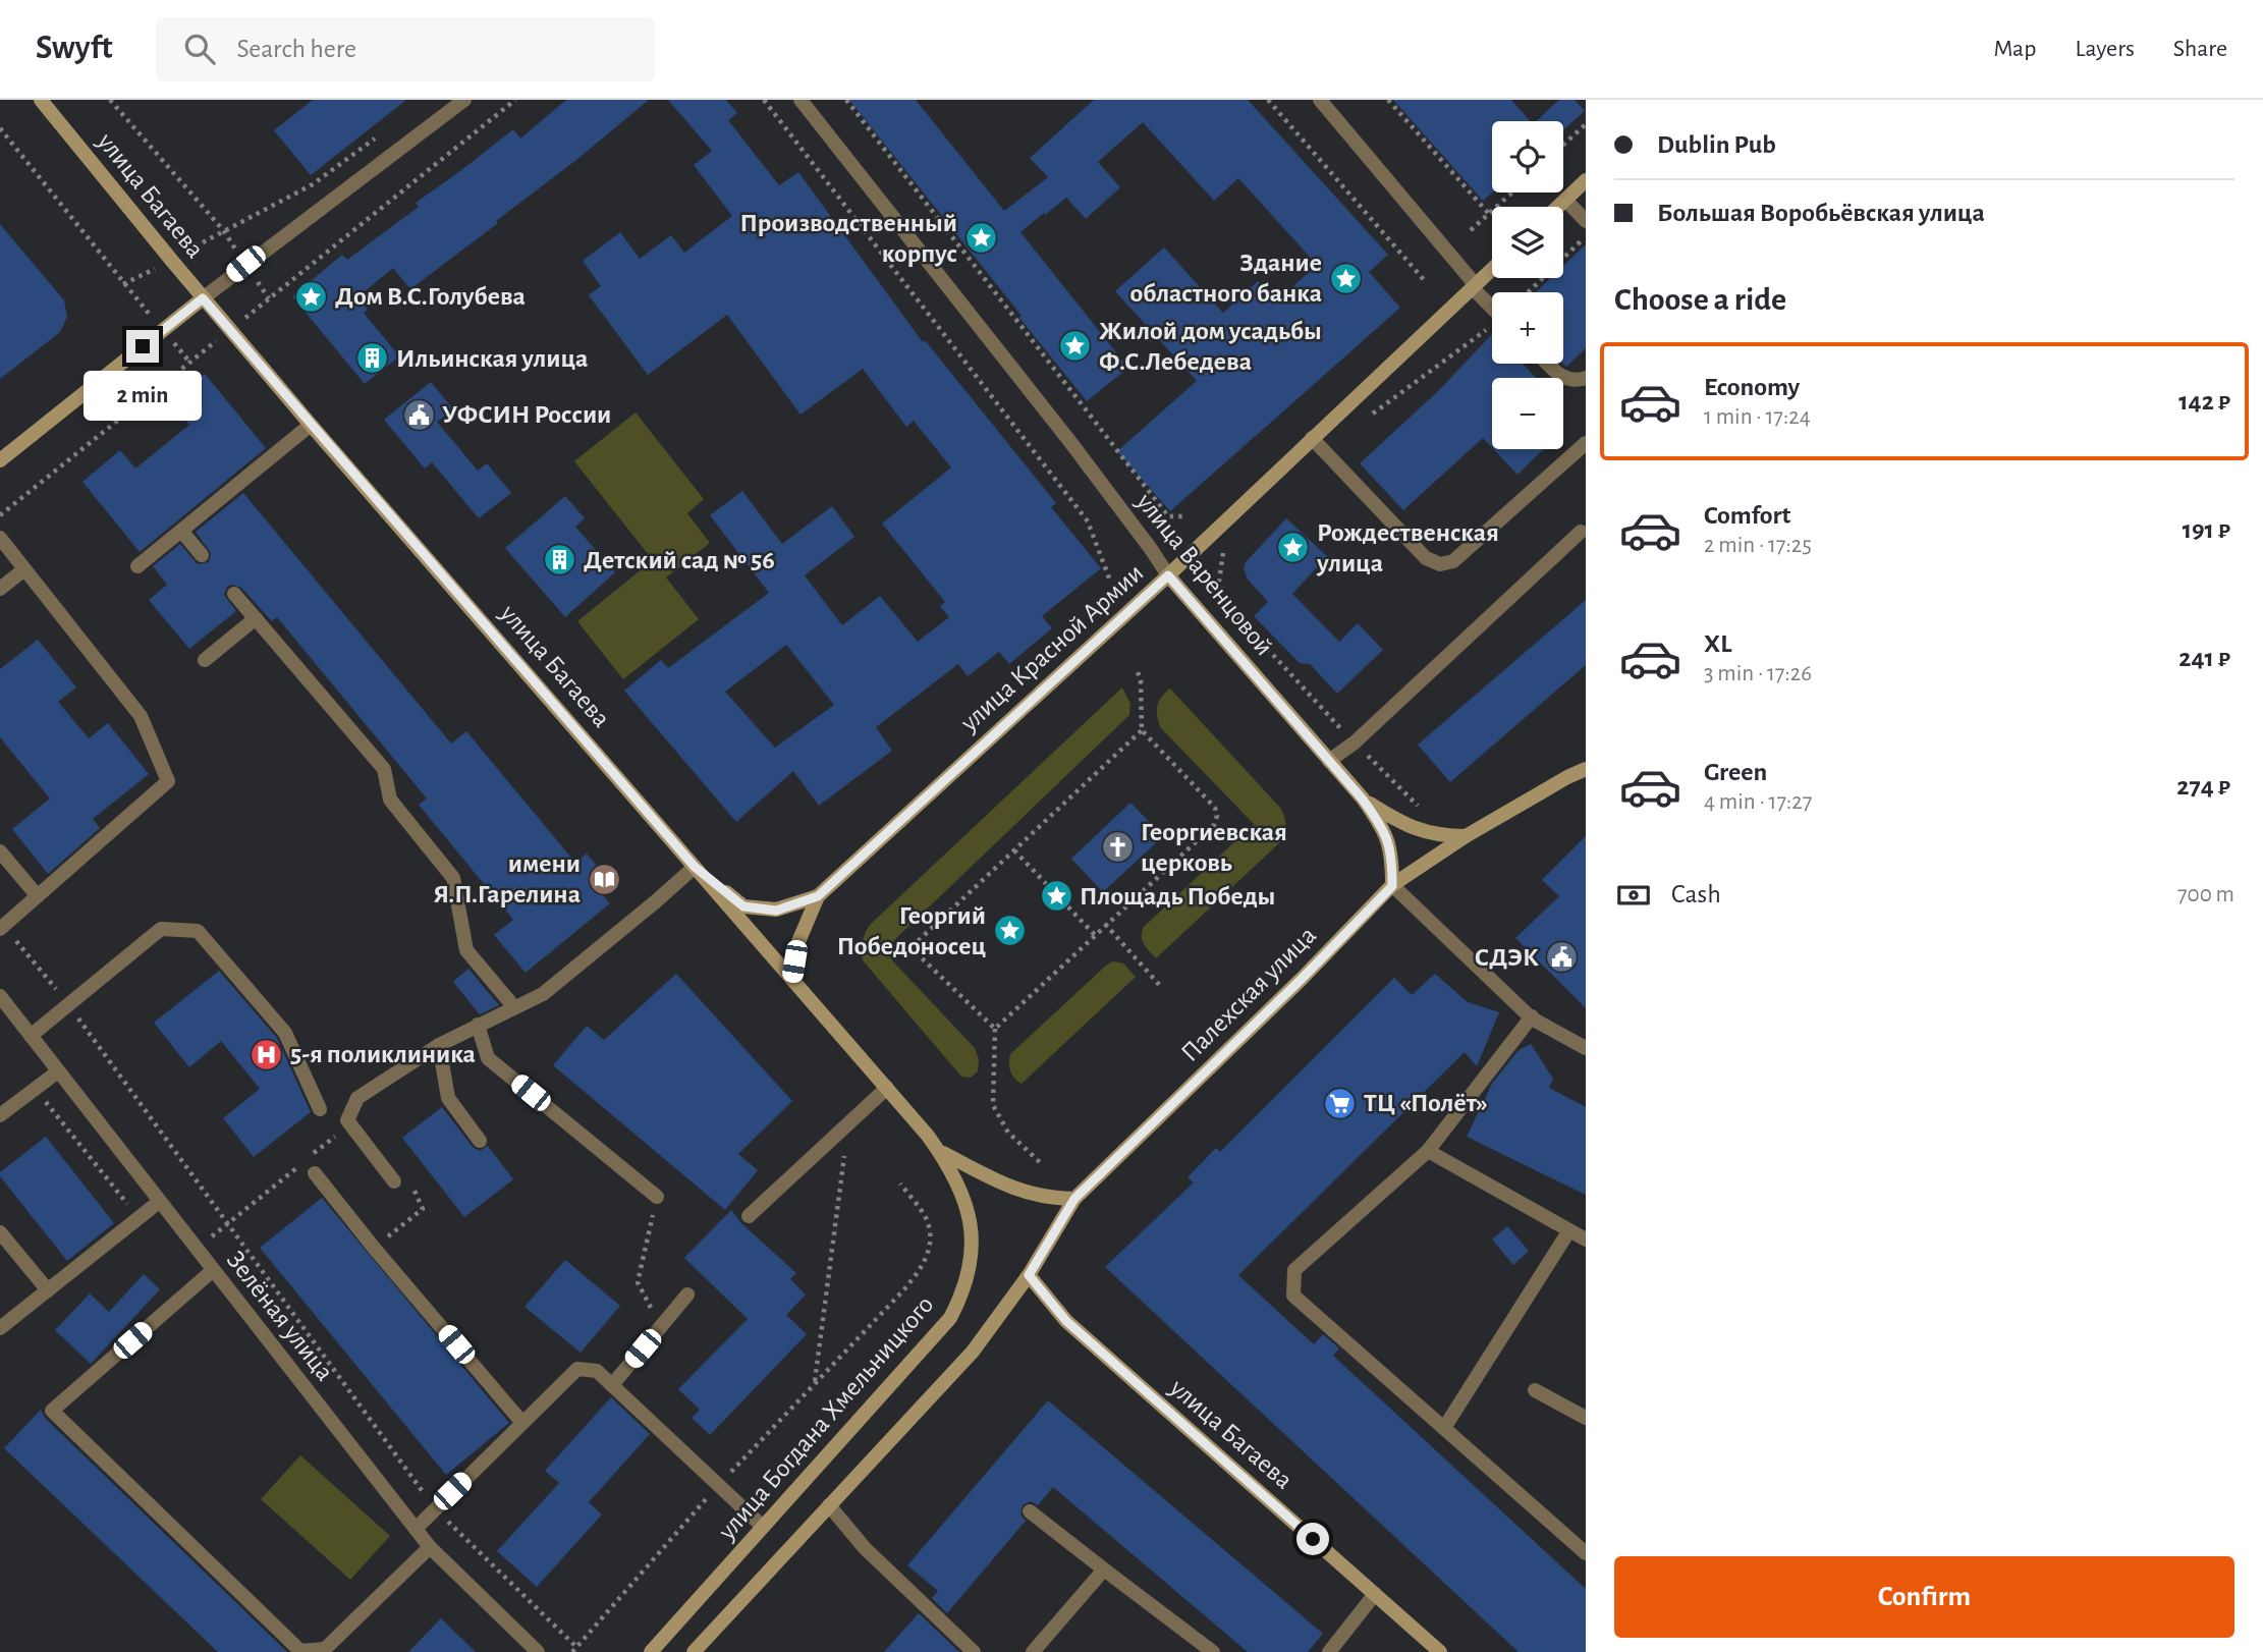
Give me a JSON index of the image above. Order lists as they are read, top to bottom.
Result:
{
  "streets": {
    "main road": [
      "улица Багаева",
      "улица Варенцовой",
      "улица Красной Армии",
      "Палехская улица",
      "улица Богдана Хмельницкого"
    ],
    "street": ["Зелёная улица"]
  },
  "crossings": [
    ["улица Багаева", "улица Красной Армии"],
    ["улица Багаева", "Палехская улица"],
    ["улица Багаева", "улица Богдана Хмельницкого"],
    ["улица Варенцовой", "улица Красной Армии"],
    ["улица Варенцовой", "Палехская улица"]
  ],
  "places": {
    "place": [
      "Производственный корпус",
      "Здание областного банка",
      "Дом В.С.Голубева",
      "Жилой дом усадьбы Ф.С.Лебедева",
      "Рождественская улица",
      "Площадь Победы",
      "Георгий Победоносец"
    ],
    "building": ["Ильинская улица", "Детский сад № 56"],
    "public building": ["УФСИН России", "СДЭК"],
    "church": ["Георгиевская церковь"],
    "library": ["имени Я.П.Гарелина"],
    "hospital": ["5-я поликлиника"],
    "supermarket": ["ТЦ «Полёт»"]
  },
  "page": {
    "header": "Swyft",
    "search": "Search here",
    "nav": ["Map", "Layers", "Share"],
    "banner": ["Dublin Pub", "Большая Воробьёвская улица"],
    "map_buttons": ["+", "−"],
    "heading": "Choose a ride",
    "list": [
      {
        "name": "Economy",
        "note": "1 min · 17:24",
        "value": "142 ₽"
      },
      {
        "name": "Comfort",
        "note": "2 min · 17:25",
        "value": "191 ₽"
      },
      {
        "name": "XL",
        "note": "3 min · 17:26",
        "value": "241 ₽"
      },
      {
        "name": "Green",
        "note": "4 min · 17:27",
        "value": "274 ₽"
      }
    ],
    "bubble": "2 min",
    "pay": ["Cash", "700 m"],
    "buttons": "Confirm"
  }
}
